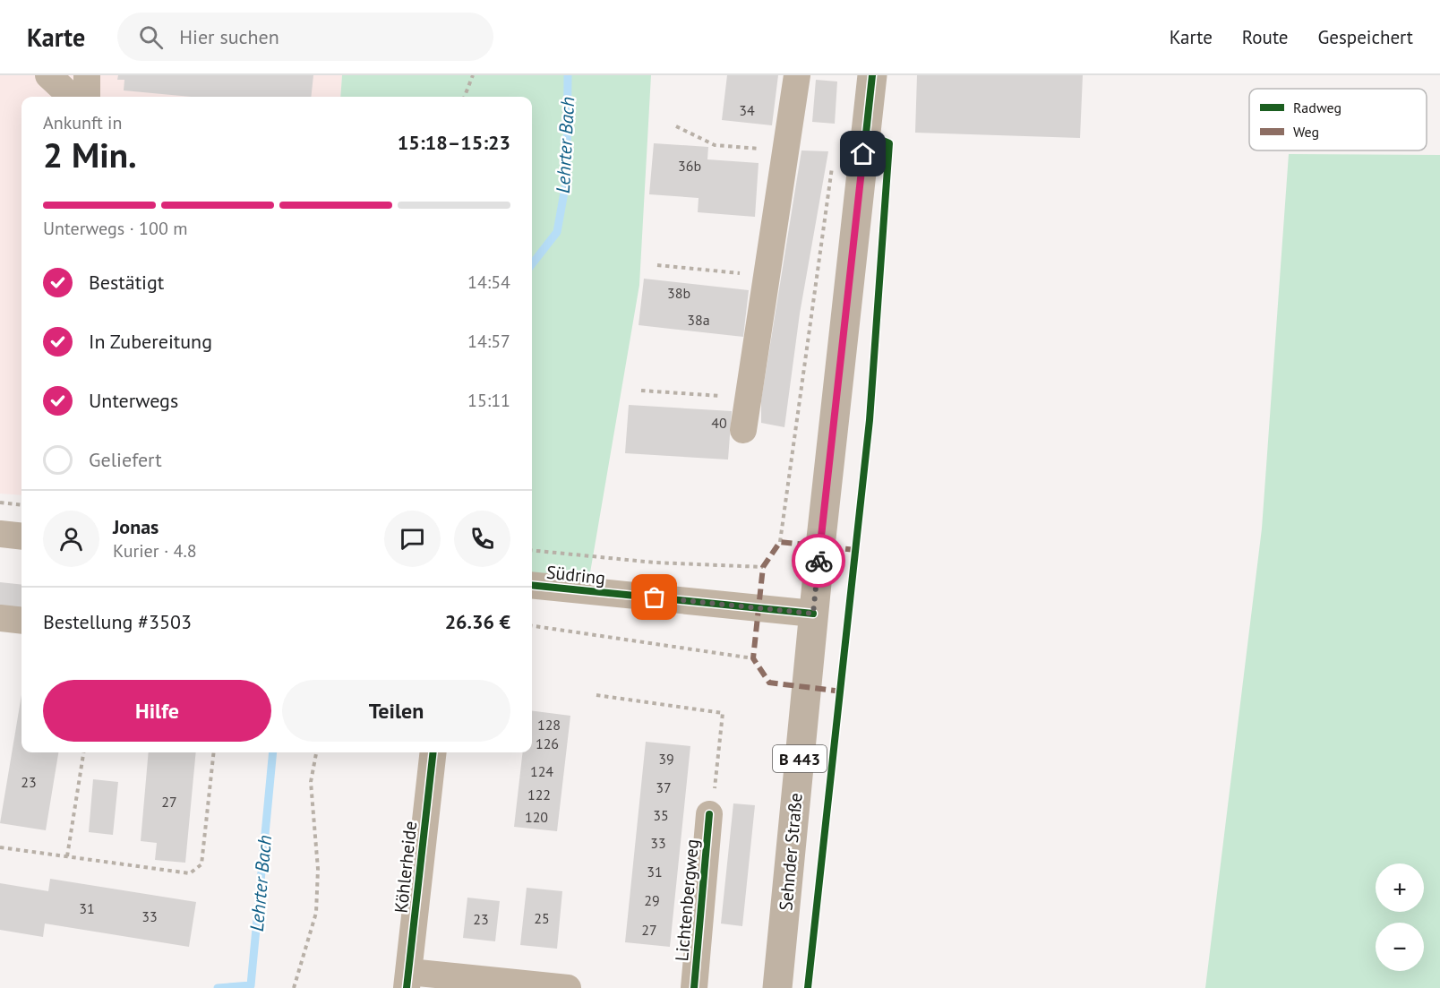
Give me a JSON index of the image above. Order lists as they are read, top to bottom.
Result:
{
  "streets": {
    "main road": ["B 443", "Sehnder Straße"],
    "street": ["Südring", "Köhlerheide", "Lichtenbergweg"]
  },
  "crossings": [
    ["Südring", "Sehnder Straße"]
  ],
  "water": ["Lehrter Bach"],
  "house_numbers": [
    "34",
    "36b",
    "38b",
    "38a",
    "40",
    "128",
    "126",
    "39",
    "124",
    "23",
    "37",
    "122",
    "27",
    "35",
    "120",
    "33",
    "31",
    "29",
    "31",
    "33",
    "25",
    "23",
    "27"
  ],
  "legend": ["Radweg", "Weg"],
  "page": {
    "header": "Karte",
    "search": "Hier suchen",
    "nav": ["Karte", "Route", "Gespeichert"],
    "heading": ["2 Min.", "Ankunft in", "15:18–15:23"],
    "panel": [
      "Jonas",
      "Kurier · 4.8",
      "Bestellung #3503",
      "26.36 €"
    ],
    "bar": "Unterwegs · 100 m",
    "list": [
      ["Bestätigt", "14:54"],
      ["In Zubereitung", "14:57"],
      ["Unterwegs", "15:11"],
      "Geliefert"
    ],
    "buttons": ["Hilfe", "Teilen"],
    "map_buttons": ["+", "−"]
  }
}
